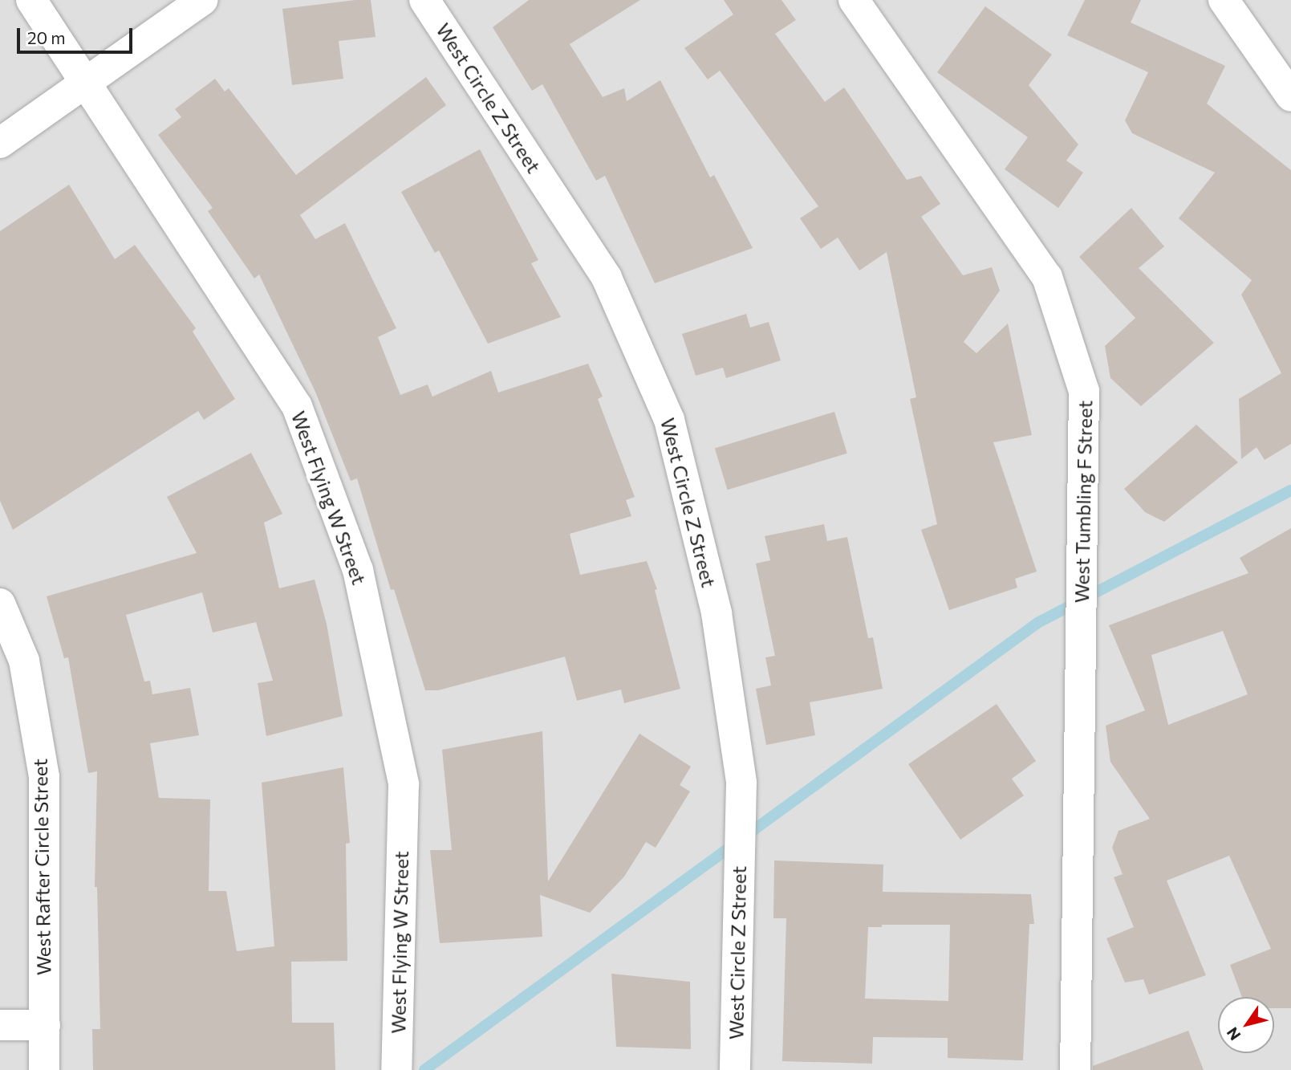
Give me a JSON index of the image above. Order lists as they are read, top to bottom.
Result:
{
  "streets": {
    "street": [
      "West Circle Z Street",
      "West Flying W Street",
      "West Tumbling F Street",
      "West Rafter Circle Street"
    ]
  },
  "scale_bar": "20 m",
  "north": "bottom left"
}
